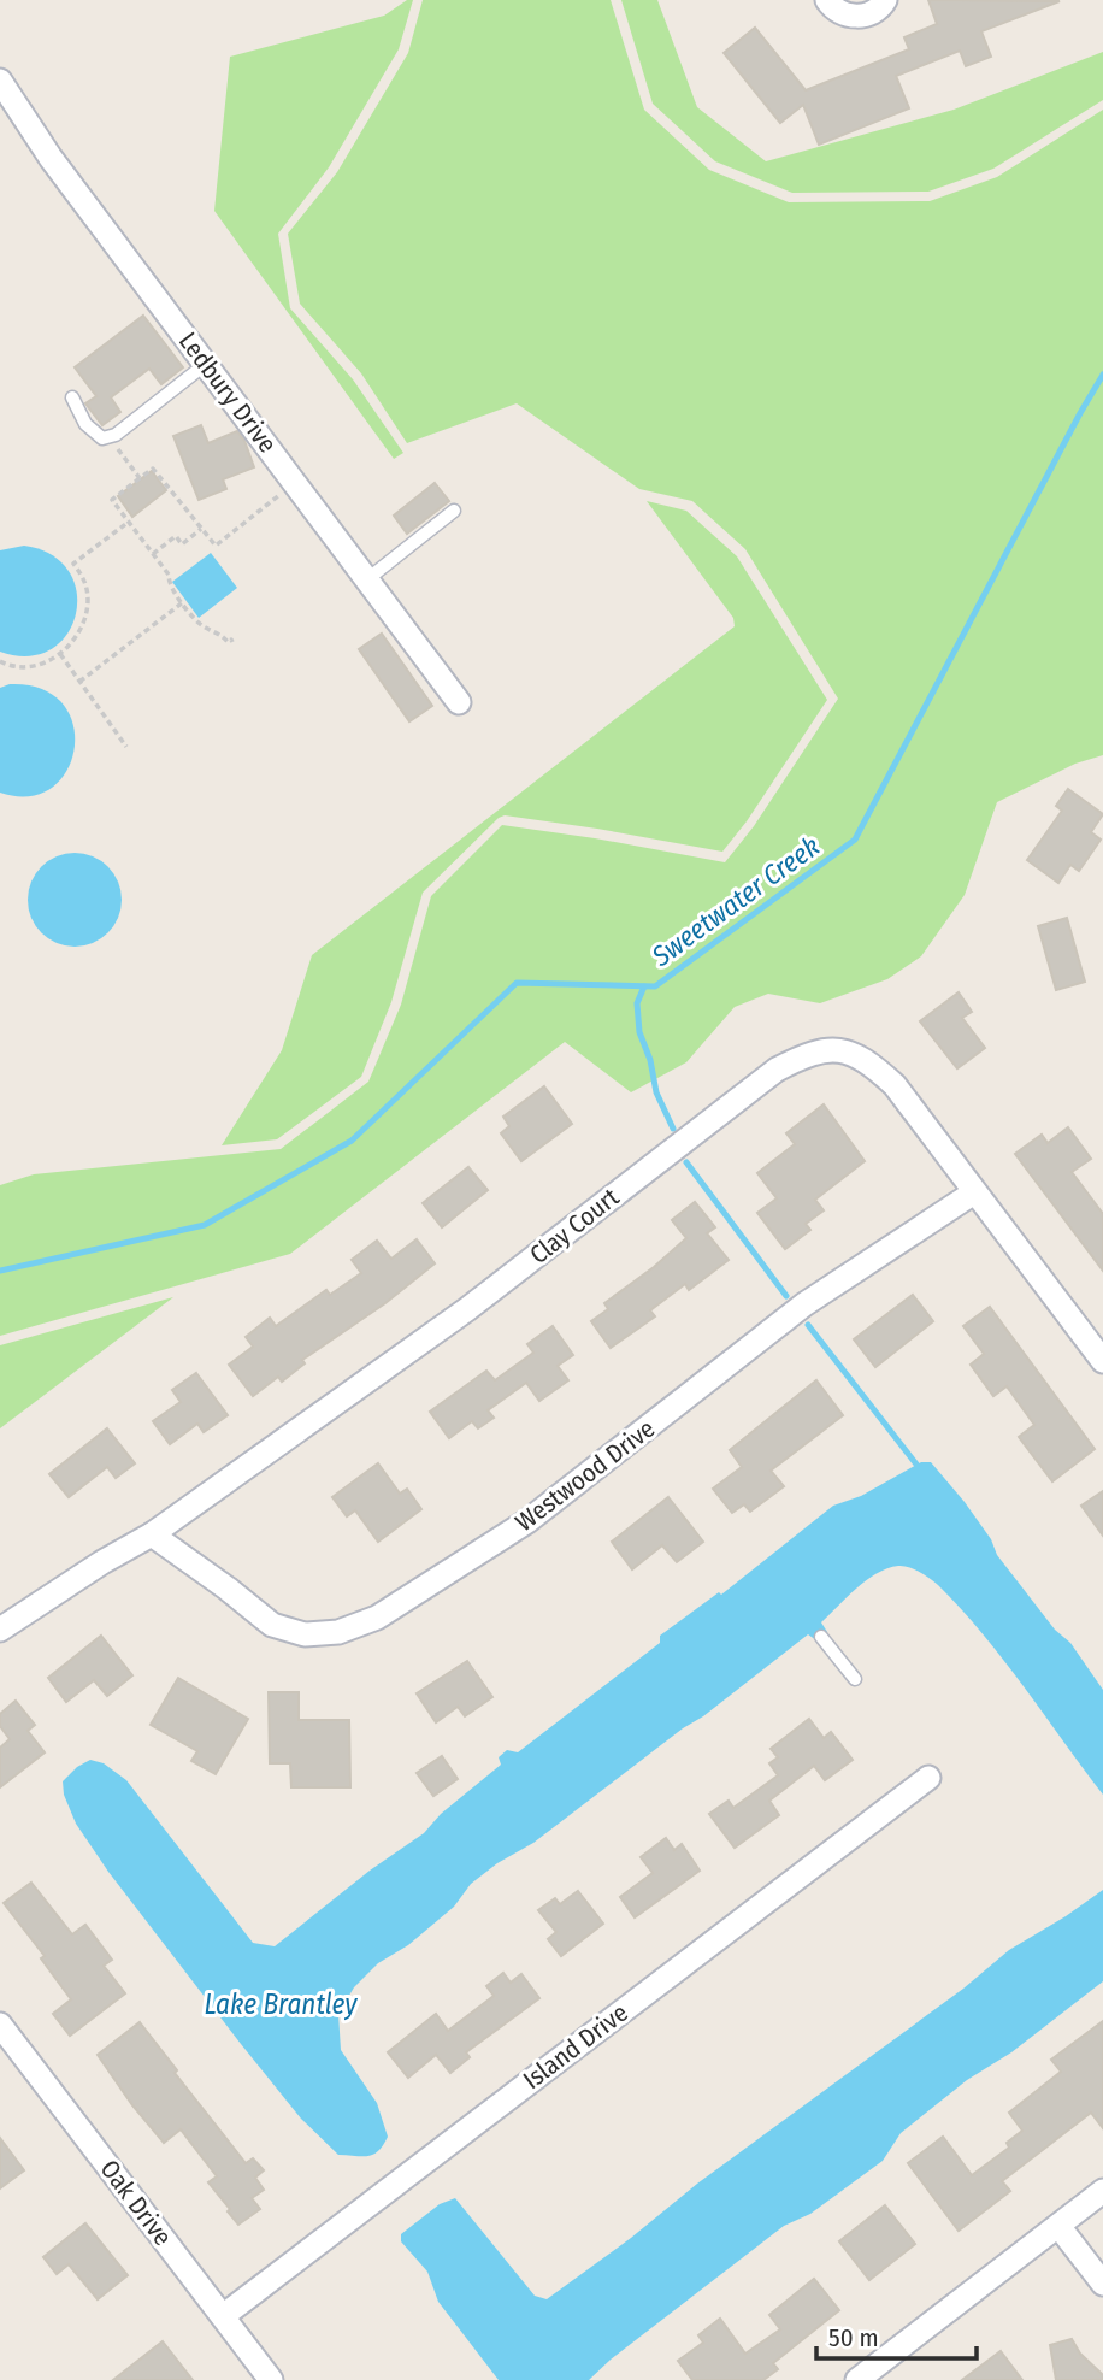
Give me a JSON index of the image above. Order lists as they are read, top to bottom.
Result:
{
  "streets": {
    "street": [
      "Ledbury Drive",
      "Clay Court",
      "Westwood Drive",
      "Island Drive",
      "Oak Drive"
    ]
  },
  "crossings": [
    ["Clay Court", "Westwood Drive"],
    ["Island Drive", "Oak Drive"]
  ],
  "water": ["Sweetwater Creek", "Lake Brantley"],
  "scale_bar": "50 m"
}
